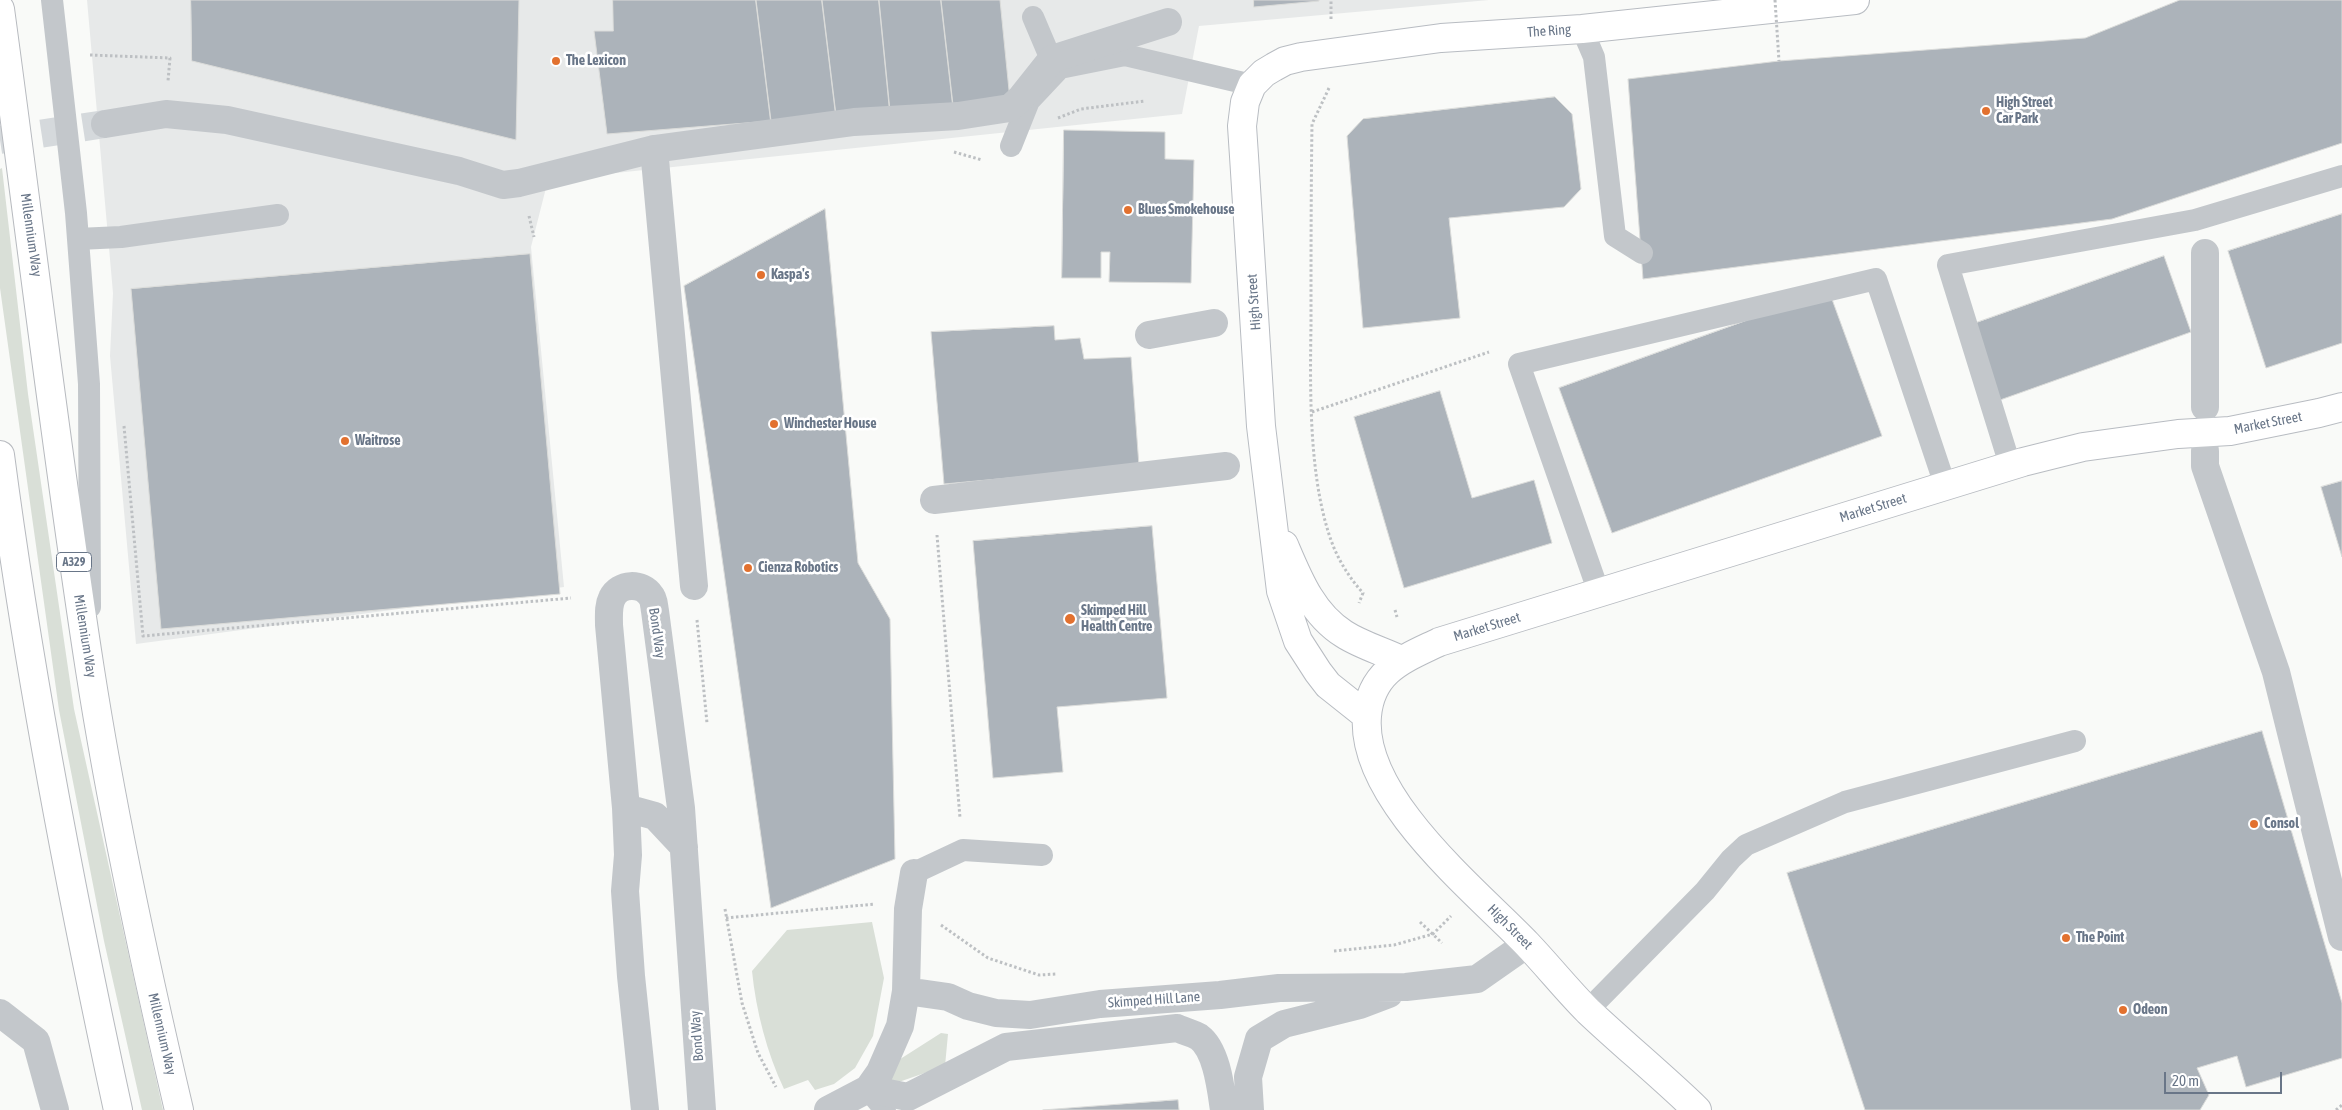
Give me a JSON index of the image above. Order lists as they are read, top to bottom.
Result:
{
  "streets": {
    "street": [
      "The Ring",
      "Millennium Way",
      "High Street",
      "Market Street",
      "A329",
      "Bond Way",
      "Skimped Hill Lane"
    ]
  },
  "crossings": [
    ["The Ring", "High Street"],
    ["High Street", "Market Street"],
    ["High Street", "Skimped Hill Lane"]
  ],
  "places": [
    "The Lexicon",
    "High Street Car Park",
    "Blues Smokehouse",
    "Kaspa's",
    "Winchester House",
    "Waitrose",
    "Cienza Robotics",
    "Skimped Hill Health Centre",
    "Consol",
    "The Point",
    "Odeon"
  ],
  "scale_bar": "20 m"
}
